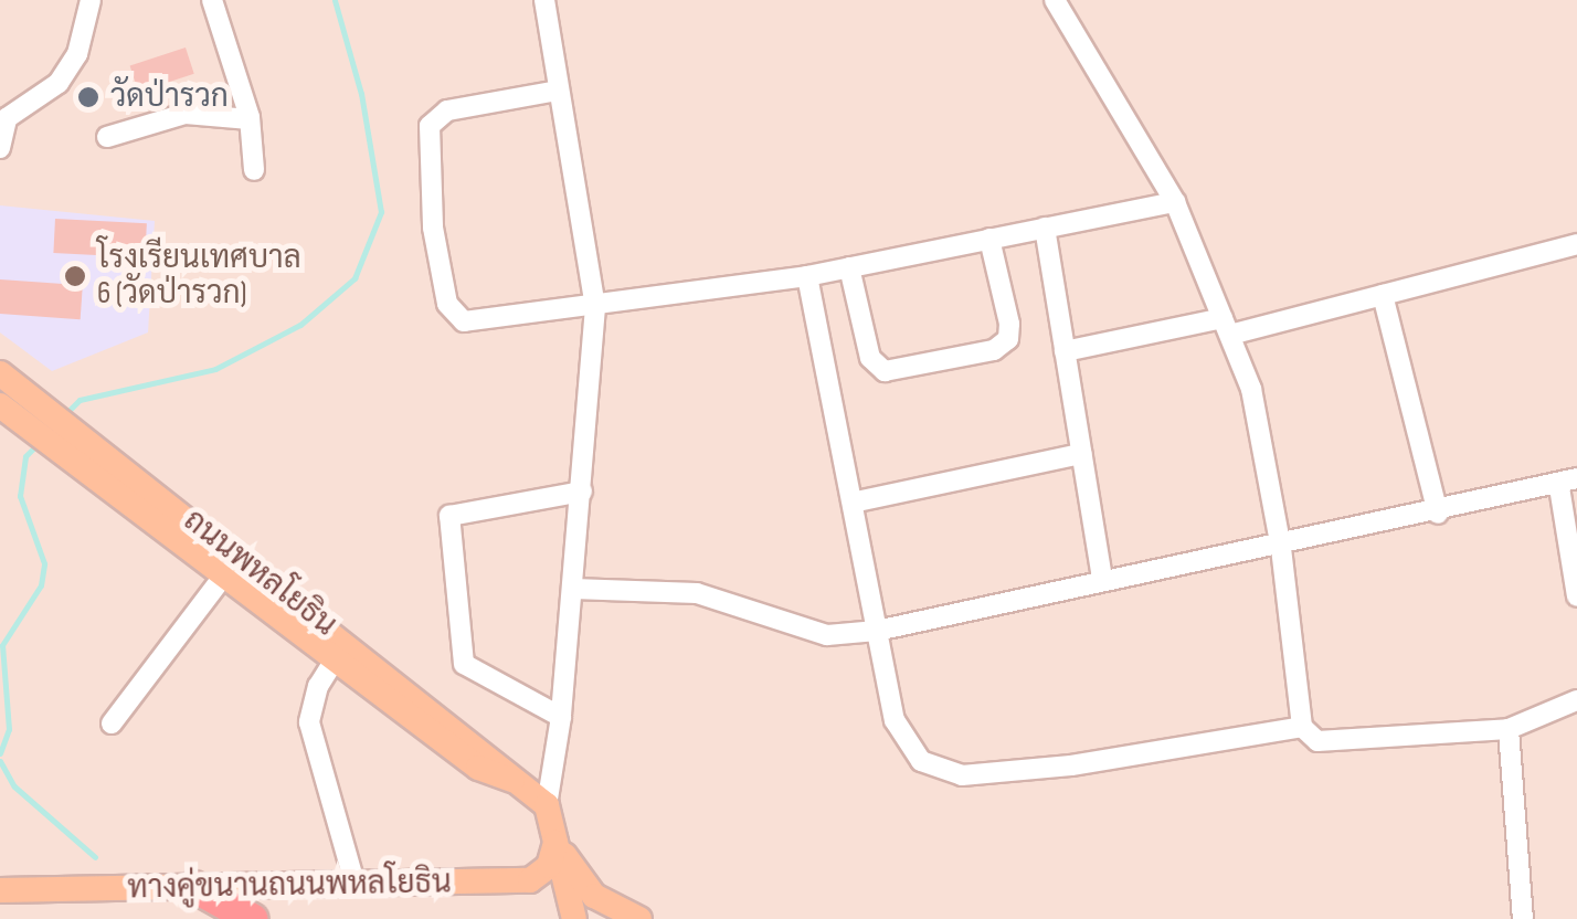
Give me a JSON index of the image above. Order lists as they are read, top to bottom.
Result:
{
  "streets": {
    "main road": ["ถนนพหลโยธิน", "ทางคู่ขนานถนนพหลโยธิน"]
  },
  "places": ["วัดป่ารวก", "โรงเรียนเทศบาล 6 (วัดป่ารวก)"]
}
